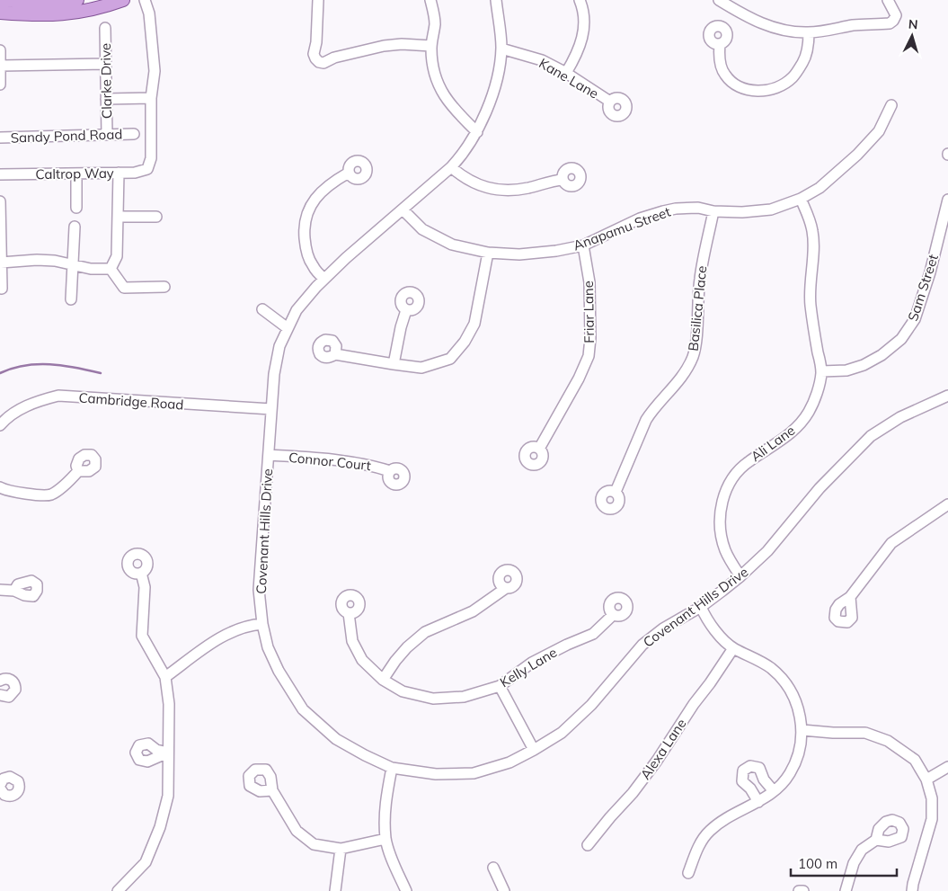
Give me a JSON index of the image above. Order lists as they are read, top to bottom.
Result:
{
  "streets": {
    "street": [
      "Kane Lane",
      "Clarke Drive",
      "Sandy Pond Road",
      "Caltrop Way",
      "Anapamu Street",
      "Sam Street",
      "Basilica Place",
      "Friar Lane",
      "Cambridge Road",
      "Ali Lane",
      "Connor Court",
      "Covenant Hills Drive",
      "Kelly Lane",
      "Alexa Lane"
    ]
  },
  "crossings": [
    ["Kane Lane", "Covenant Hills Drive"],
    ["Clarke Drive", "Sandy Pond Road"],
    ["Anapamu Street", "Basilica Place"],
    ["Anapamu Street", "Friar Lane"],
    ["Anapamu Street", "Ali Lane"],
    ["Anapamu Street", "Covenant Hills Drive"],
    ["Sam Street", "Ali Lane"],
    ["Cambridge Road", "Covenant Hills Drive"],
    ["Ali Lane", "Covenant Hills Drive"],
    ["Connor Court", "Covenant Hills Drive"]
  ],
  "scale_bar": "100 m",
  "north": "top"
}
